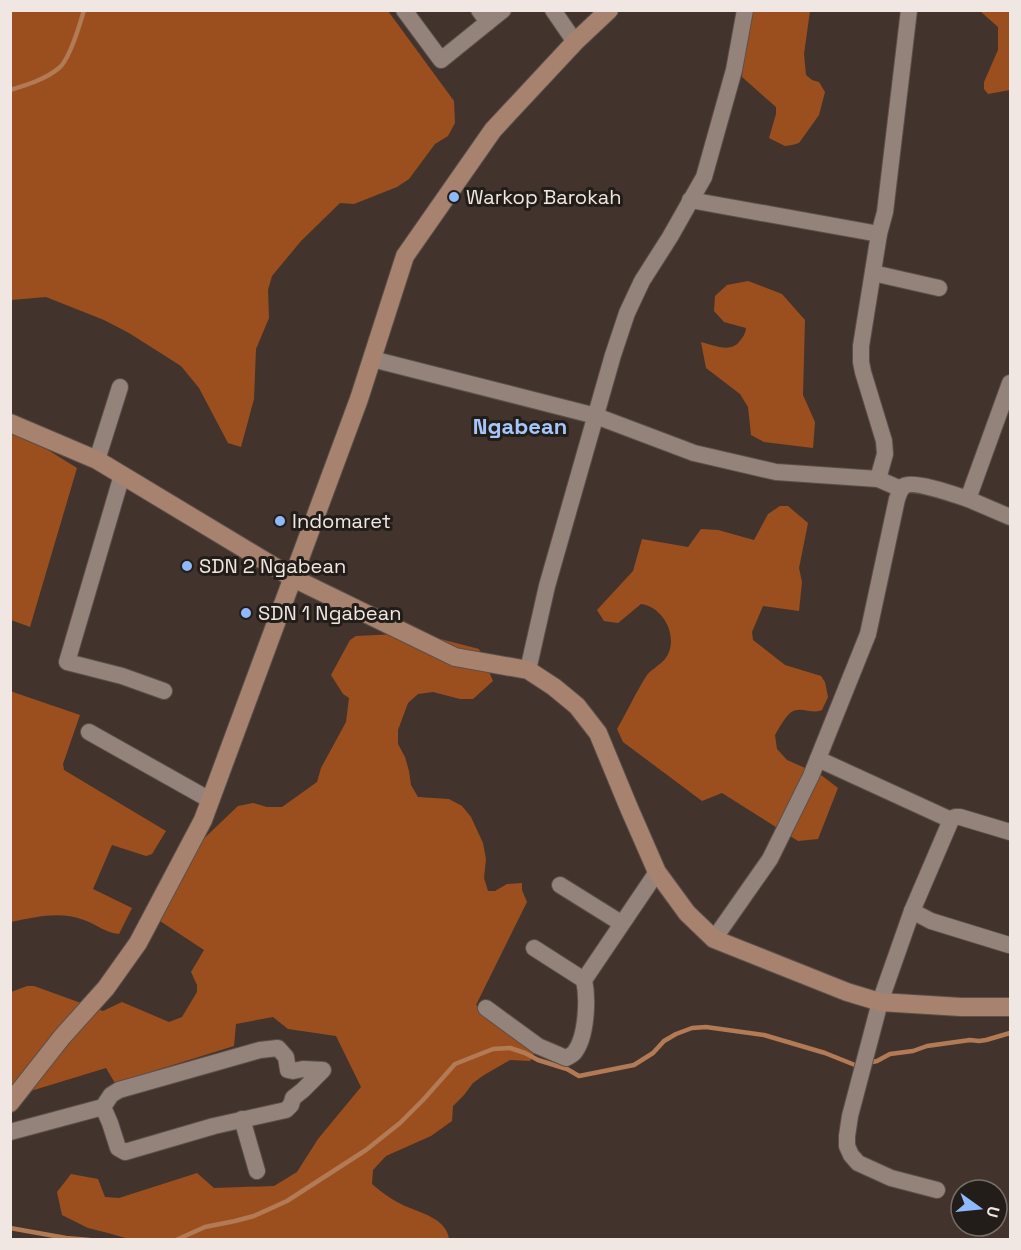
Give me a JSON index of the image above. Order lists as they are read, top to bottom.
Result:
{
  "districts": ["Ngabean"],
  "places": [
    "Warkop Barokah",
    "Indomaret",
    "SDN 2 Ngabean",
    "SDN 1 Ngabean"
  ],
  "north": "right"
}
